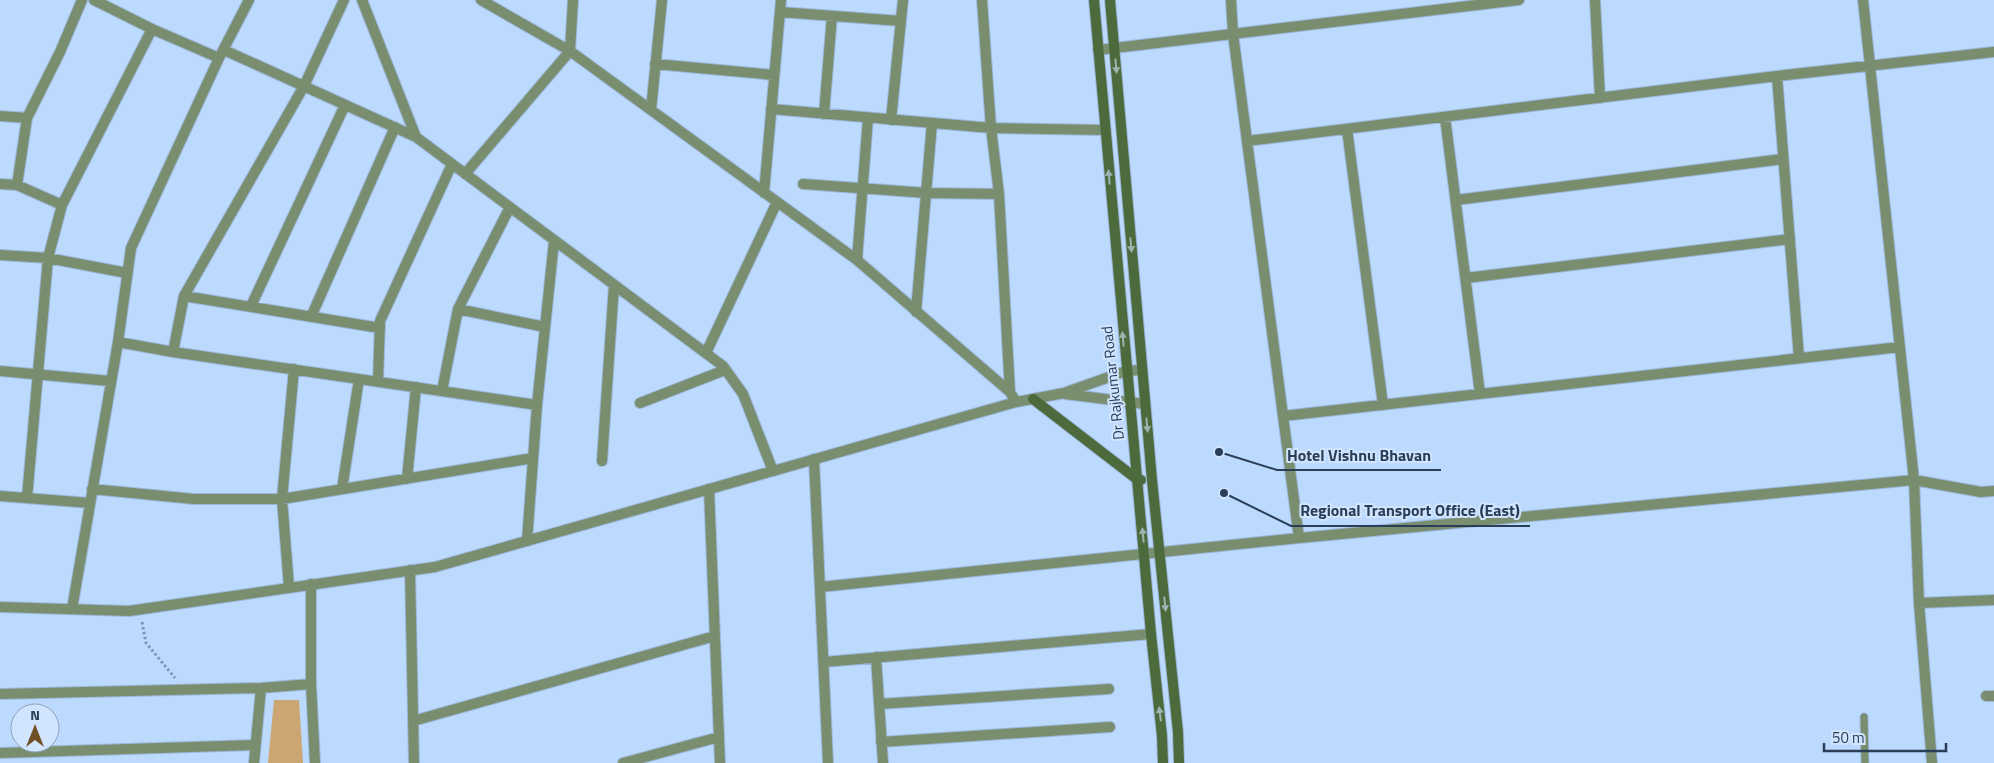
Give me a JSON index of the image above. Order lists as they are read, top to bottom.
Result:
{
  "streets": {
    "main road": ["Dr Rajkumar Road"]
  },
  "places": ["Hotel Vishnu Bhavan", "Regional Transport Office (East)"],
  "scale_bar": "50 m",
  "north": "top"
}
